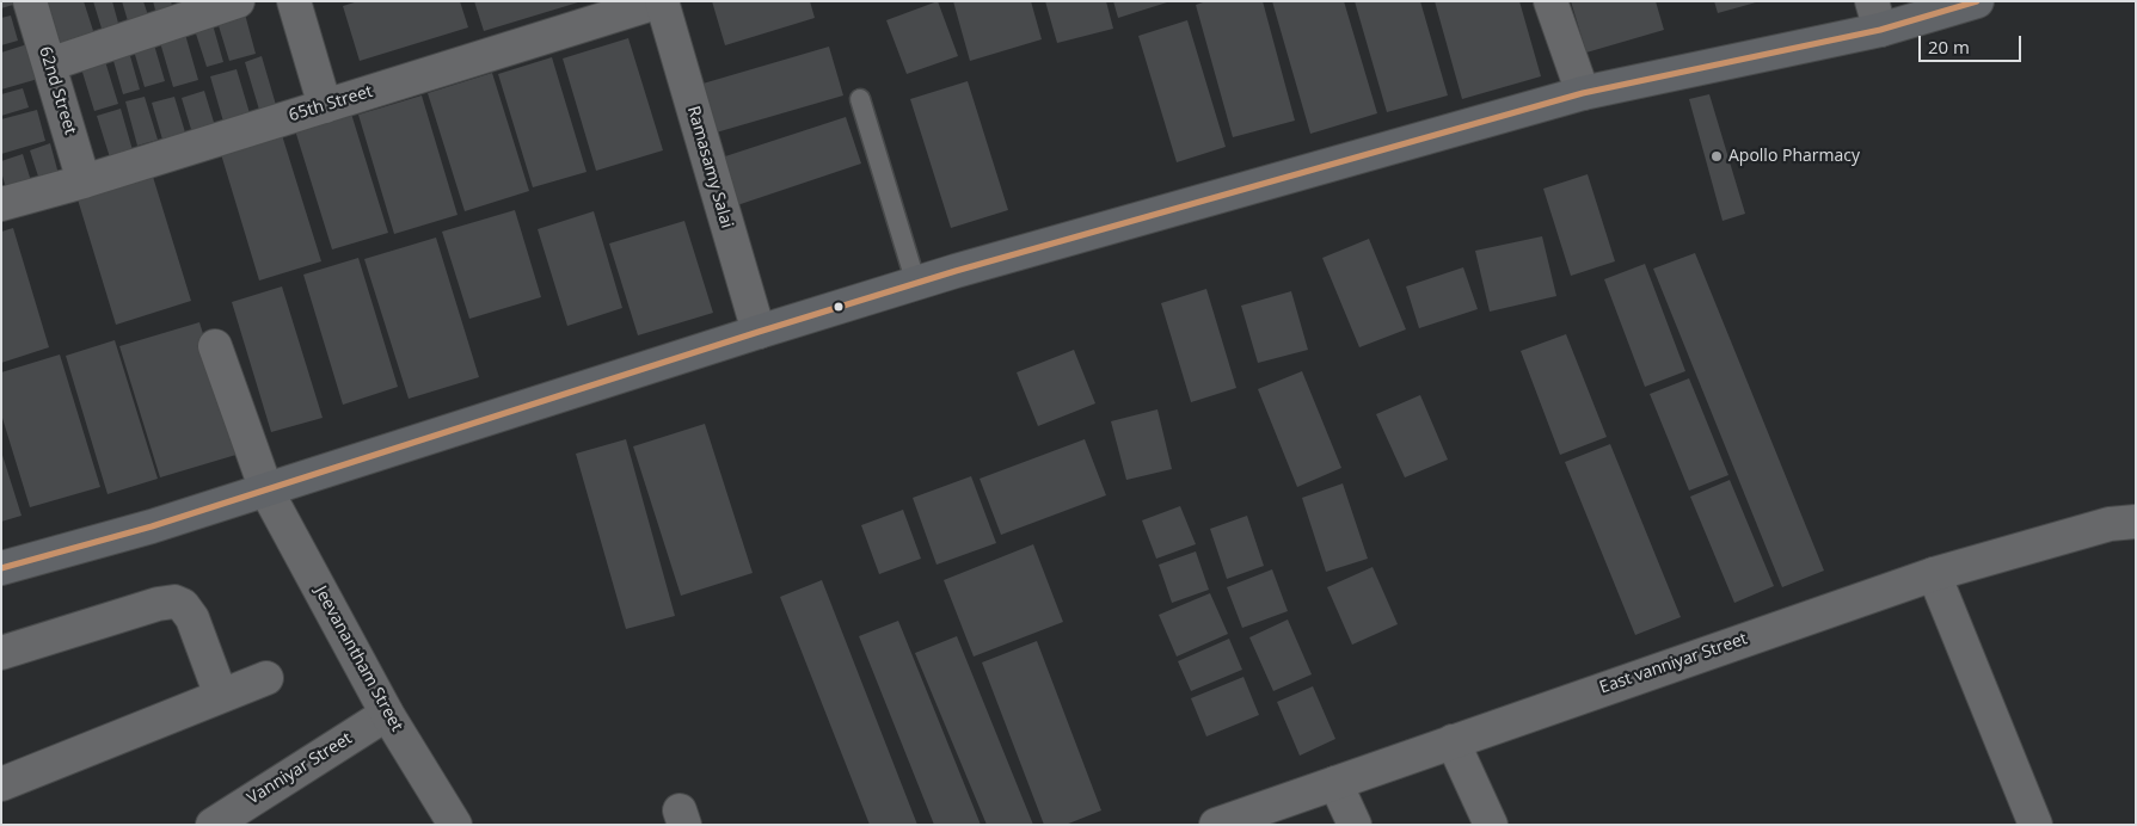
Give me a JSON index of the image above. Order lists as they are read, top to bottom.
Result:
{
  "streets": {
    "street": [
      "62nd Street",
      "65th Street",
      "Ramasamy Salai",
      "Jeevanantham Street",
      "East vanniyar Street",
      "Vanniyar Street"
    ]
  },
  "crossings": [
    ["62nd Street", "65th Street"],
    ["65th Street", "Ramasamy Salai"],
    ["Jeevanantham Street", "Vanniyar Street"]
  ],
  "places": ["Apollo Pharmacy"],
  "scale_bar": "20 m"
}
